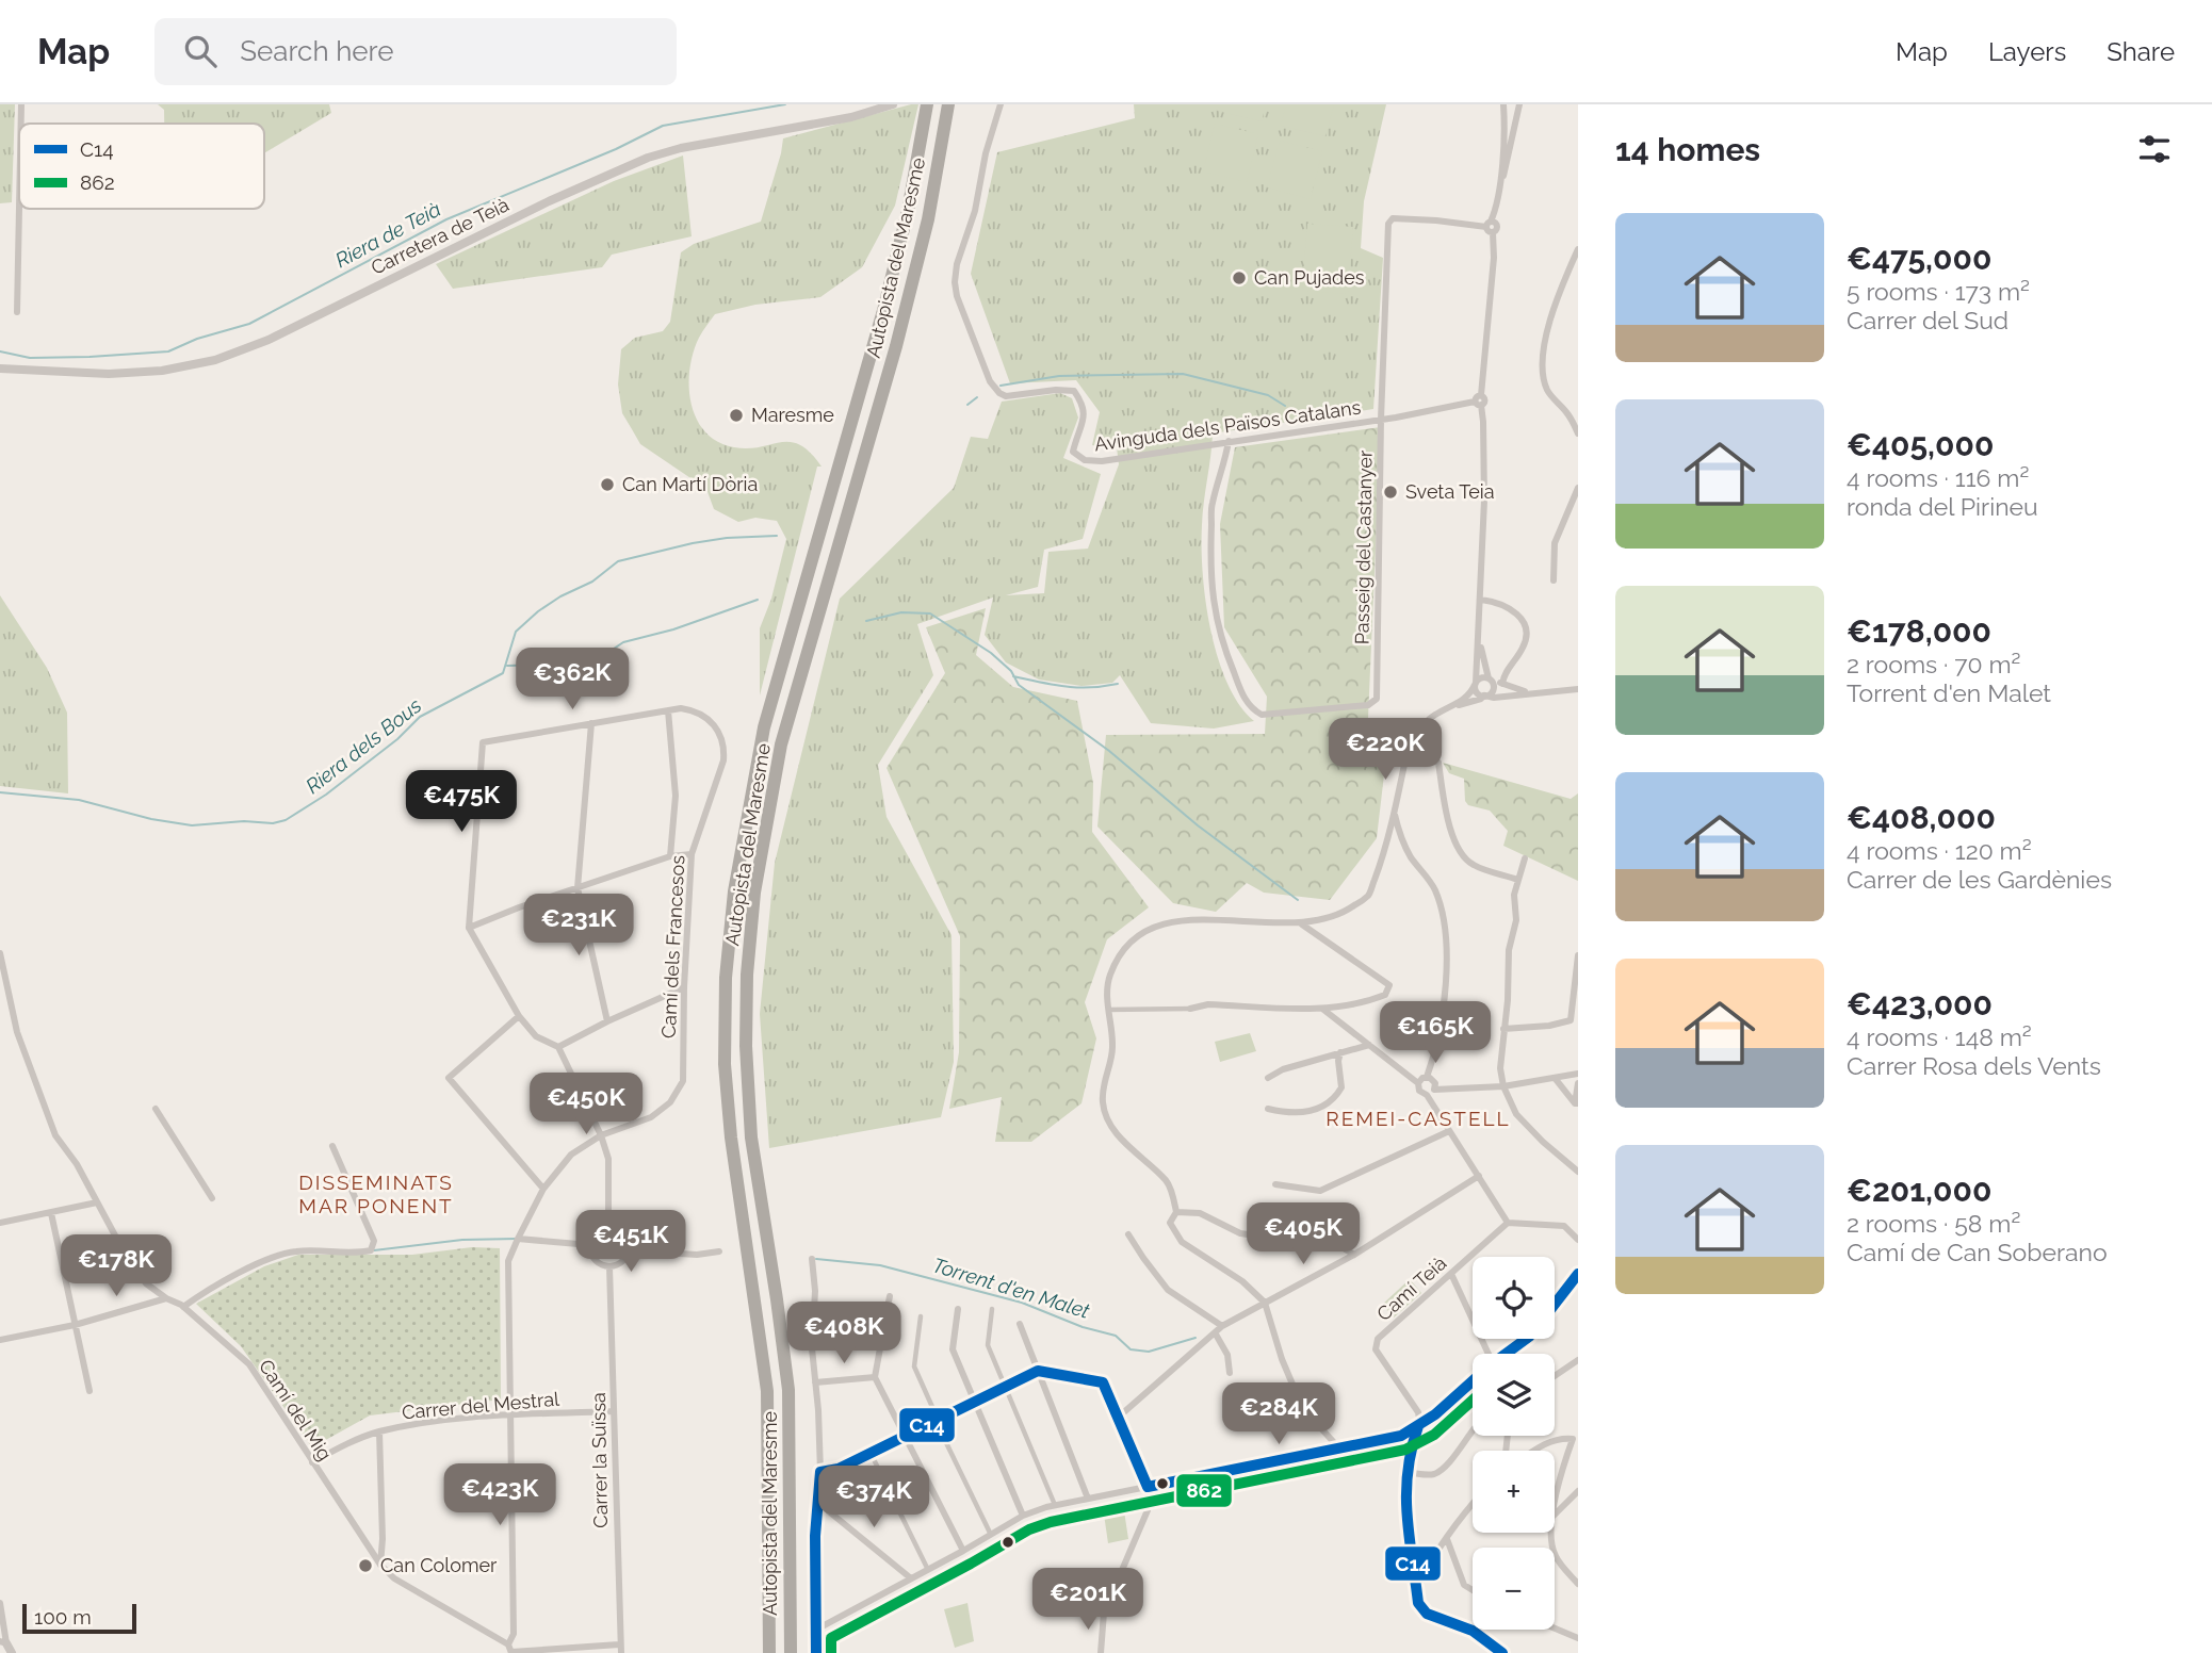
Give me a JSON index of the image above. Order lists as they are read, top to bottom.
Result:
{
  "streets": {
    "highway": ["Autopista del Maresme"],
    "street": [
      "Carretera de Teià",
      "Avinguda dels Països Catalans",
      "Passeig del Castanyer",
      "Camí dels Francesos",
      "Camí Teià",
      "Carrer del Mestral",
      "Camí del Mig",
      "Carrer la Suïssa"
    ]
  },
  "crossings": [
    ["Avinguda dels Països Catalans", "Passeig del Castanyer"],
    ["Camí dels Francesos", "Carrer del Mestral"],
    ["Camí dels Francesos", "Camí del Mig"],
    ["Carrer del Mestral", "Camí del Mig"],
    ["Carrer del Mestral", "Carrer la Suïssa"]
  ],
  "districts": ["REMEI-CASTELL", "DISSEMINATS MAR PONENT"],
  "water": ["Riera de Teià", "Riera dels Bous", "Torrent d'en Malet"],
  "places": [
    "Can Pujades",
    "Maresme",
    "Can Martí Dòria",
    "Sveta Teia",
    "Can Colomer"
  ],
  "lines": ["transit line C14", "transit line 862"],
  "legend": ["C14", "862"],
  "scale_bar": "100 m",
  "page": {
    "header": "Map",
    "search": "Search here",
    "nav": ["Map", "Layers", "Share"],
    "heading": "14 homes",
    "list": [
      {
        "name": "€475,000",
        "note": "5 rooms · 173 m² · Carrer del Sud"
      },
      {
        "name": "€405,000",
        "note": "4 rooms · 116 m² · ronda del Pirineu"
      },
      {
        "name": "€178,000",
        "note": "2 rooms · 70 m² · Torrent d'en Malet"
      },
      {
        "name": "€408,000",
        "note": "4 rooms · 120 m² · Carrer de les Gardènies"
      },
      {
        "name": "€423,000",
        "note": "4 rooms · 148 m² · Carrer Rosa dels Vents"
      },
      {
        "name": "€201,000",
        "note": "2 rooms · 58 m² · Camí de Can Soberano"
      }
    ],
    "price": [
      "€362K",
      "€220K",
      "€475K",
      "€231K",
      "€165K",
      "€450K",
      "€405K",
      "€451K",
      "€178K",
      "€408K",
      "€284K",
      "€423K",
      "€374K",
      "€201K"
    ],
    "map_buttons": ["+", "−"],
    "scale": "100 m"
  }
}
